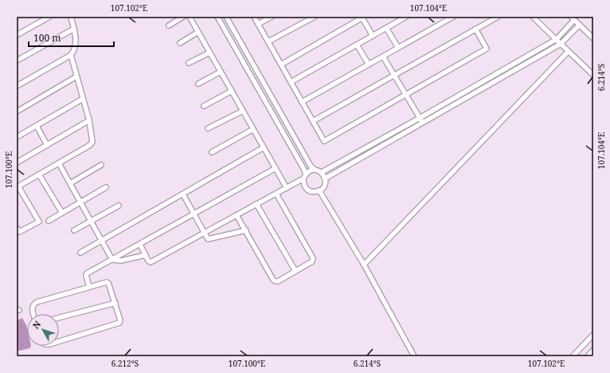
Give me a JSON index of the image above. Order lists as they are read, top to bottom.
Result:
{
  "scale_bar": "100 m",
  "north": "top left",
  "coordinates": [
    "107.102°E",
    "107.104°E",
    "6.214°S",
    "107.100°E",
    "6.212°S"
  ]
}
